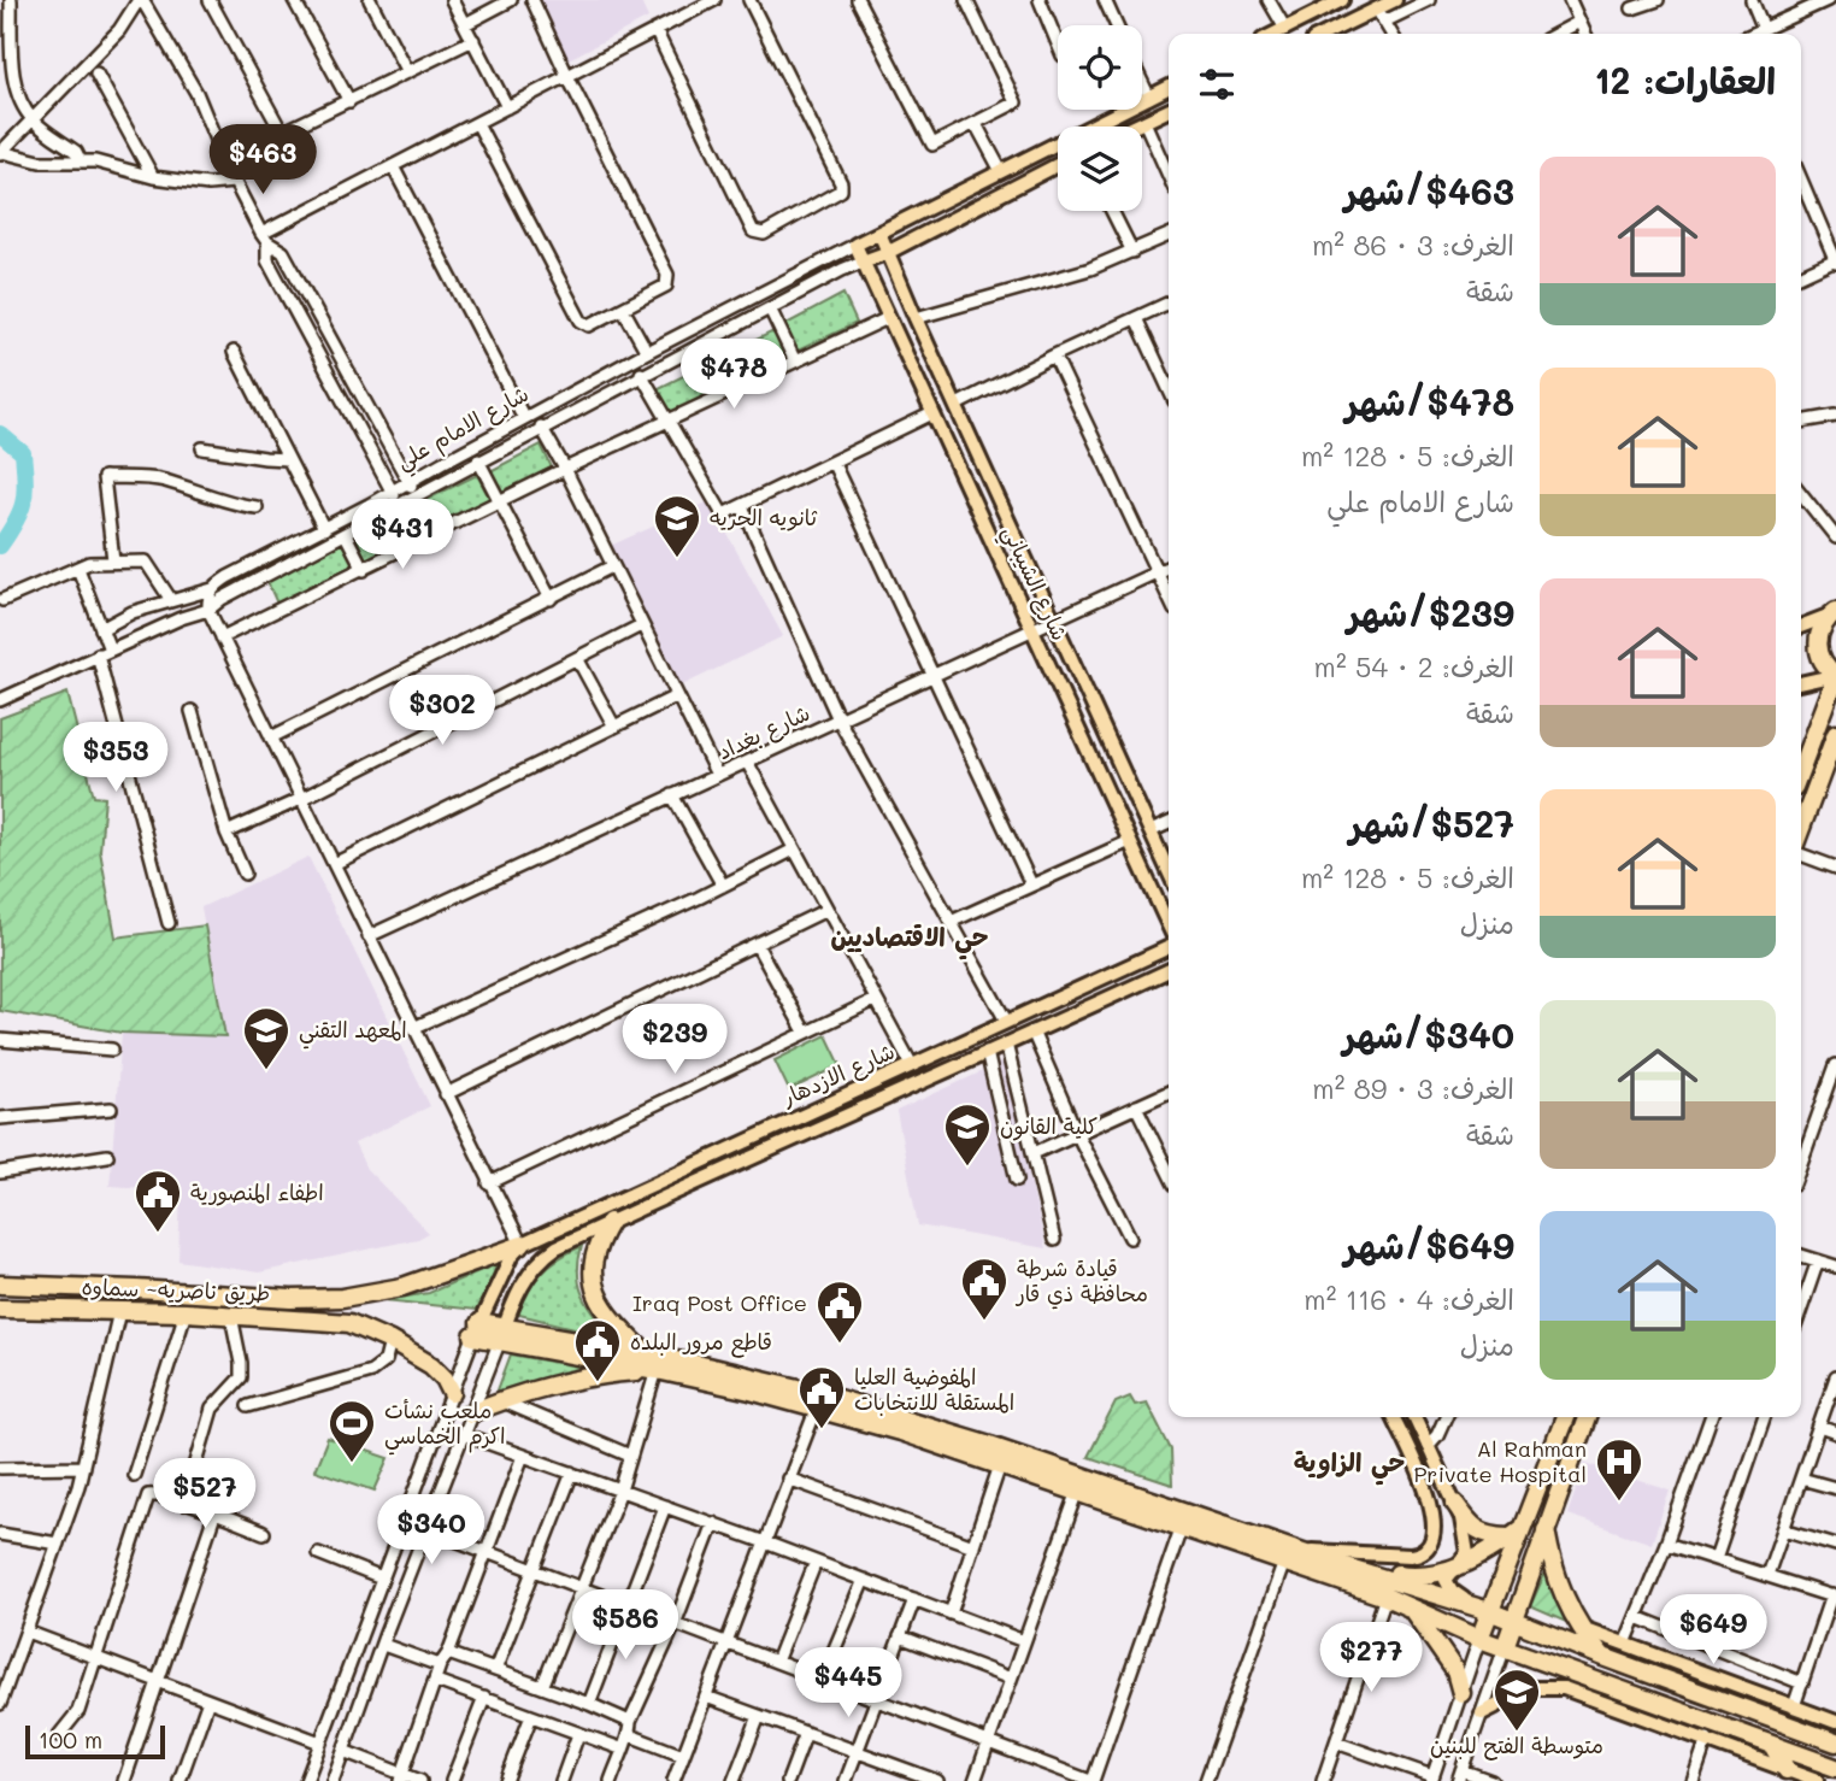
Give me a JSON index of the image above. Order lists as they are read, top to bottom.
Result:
{
  "streets": {
    "highway": ["طريق ناصريه~ سماوه"],
    "main road": ["شارع الامام علي", "شارع الشيباني", "شارع الازدهار"],
    "street": ["شارع بغداد"]
  },
  "crossings": [
    ["شارع الامام علي", "شارع الشيباني"],
    ["شارع الشيباني", "شارع بغداد"],
    ["شارع الازدهار", "طريق ناصريه~ سماوه"]
  ],
  "districts": ["حي الاقتصاديين", "حي الزاوية"],
  "places": {
    "school or university": [
      "ثانويه الحريه",
      "المعهد التقني",
      "كلية القانون",
      "متوسطة الفتح للبنين"
    ],
    "public building": [
      "اطفاء المنصورية",
      "قيادة شرطة محافظة ذي قار",
      "Iraq Post Office",
      "قاطع مرور البلده",
      "المفوضية العليا المستقلة للانتخابات"
    ],
    "sports": ["ملعب نشأت اكرم الخماسي"],
    "hospital": ["Al Rahman Private Hospital"]
  },
  "scale_bar": "100 m",
  "page": {
    "heading": "العقارات: 12",
    "price": [
      "$463",
      "$478",
      "$431",
      "$302",
      "$353",
      "$239",
      "$527",
      "$340",
      "$586",
      "$649",
      "$277",
      "$445"
    ],
    "list": [
      {
        "name": "$463/شهر",
        "note": "الغرف: 3 · 86 m² · شقة"
      },
      {
        "name": "$478/شهر",
        "note": "الغرف: 5 · 128 m² · شارع الامام علي"
      },
      {
        "name": "$239/شهر",
        "note": "الغرف: 2 · 54 m² · شقة"
      },
      {
        "name": "$527/شهر",
        "note": "الغرف: 5 · 128 m² · منزل"
      },
      {
        "name": "$340/شهر",
        "note": "الغرف: 3 · 89 m² · شقة"
      },
      {
        "name": "$649/شهر",
        "note": "الغرف: 4 · 116 m² · منزل"
      }
    ],
    "scale": "100 m"
  }
}
